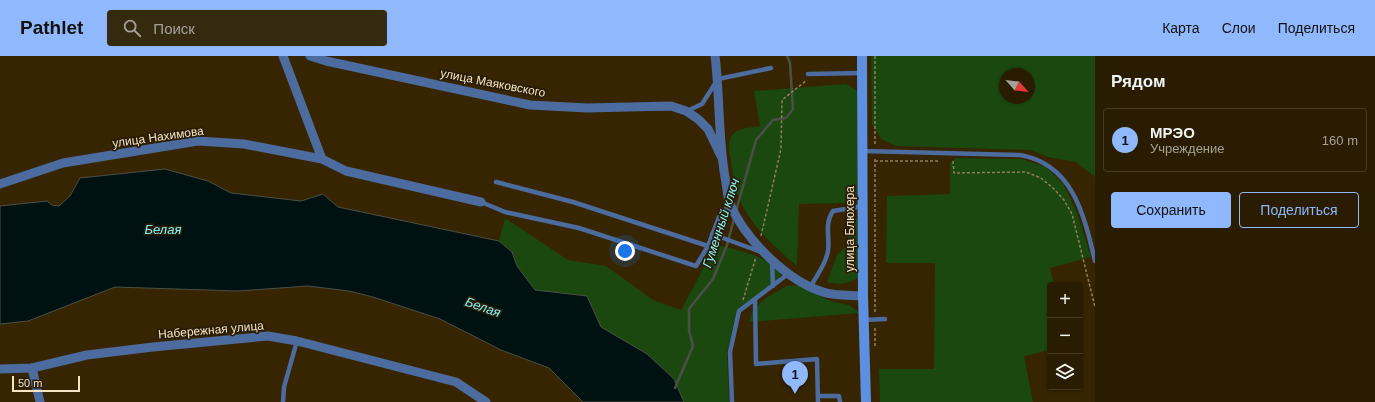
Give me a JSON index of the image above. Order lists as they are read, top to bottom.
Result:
{
  "streets": {
    "main road": ["улица Блюхера"],
    "street": ["улица Маяковского", "улица Нахимова", "Набережная улица"]
  },
  "water": ["Гуменный ключ", "Белая"],
  "scale_bar": "50 m",
  "north": "bottom right",
  "page": {
    "header": "Pathlet",
    "search": "Поиск",
    "nav": ["Карта", "Слои", "Поделиться"],
    "heading": "Рядом",
    "list": [
      {
        "mark": "1",
        "name": "МРЭО",
        "note": "Учреждение",
        "value": "160 m"
      }
    ],
    "buttons": ["Сохранить", "Поделиться"],
    "map_buttons": ["+", "−"],
    "pins": "1",
    "scale": "50 m"
  }
}
